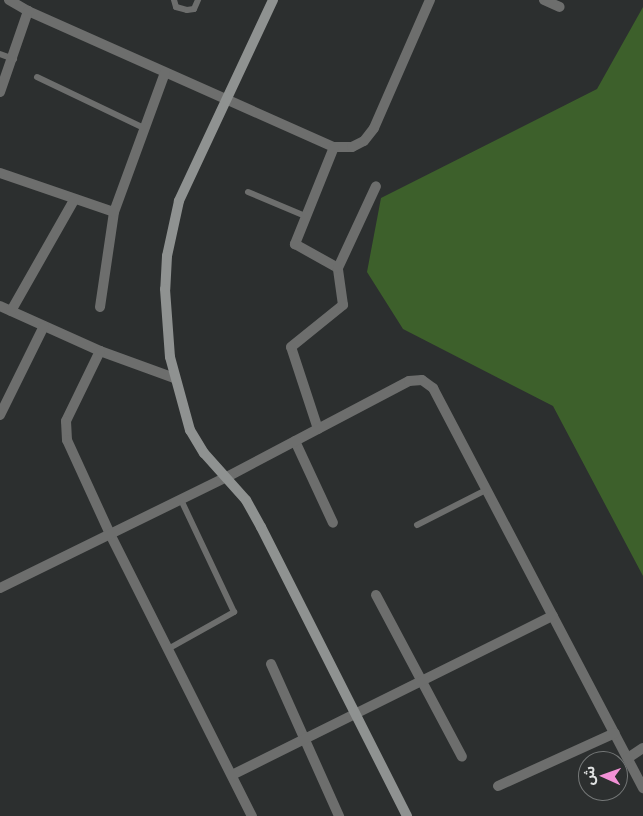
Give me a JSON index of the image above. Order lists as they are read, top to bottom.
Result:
{
  "north": "left"
}
